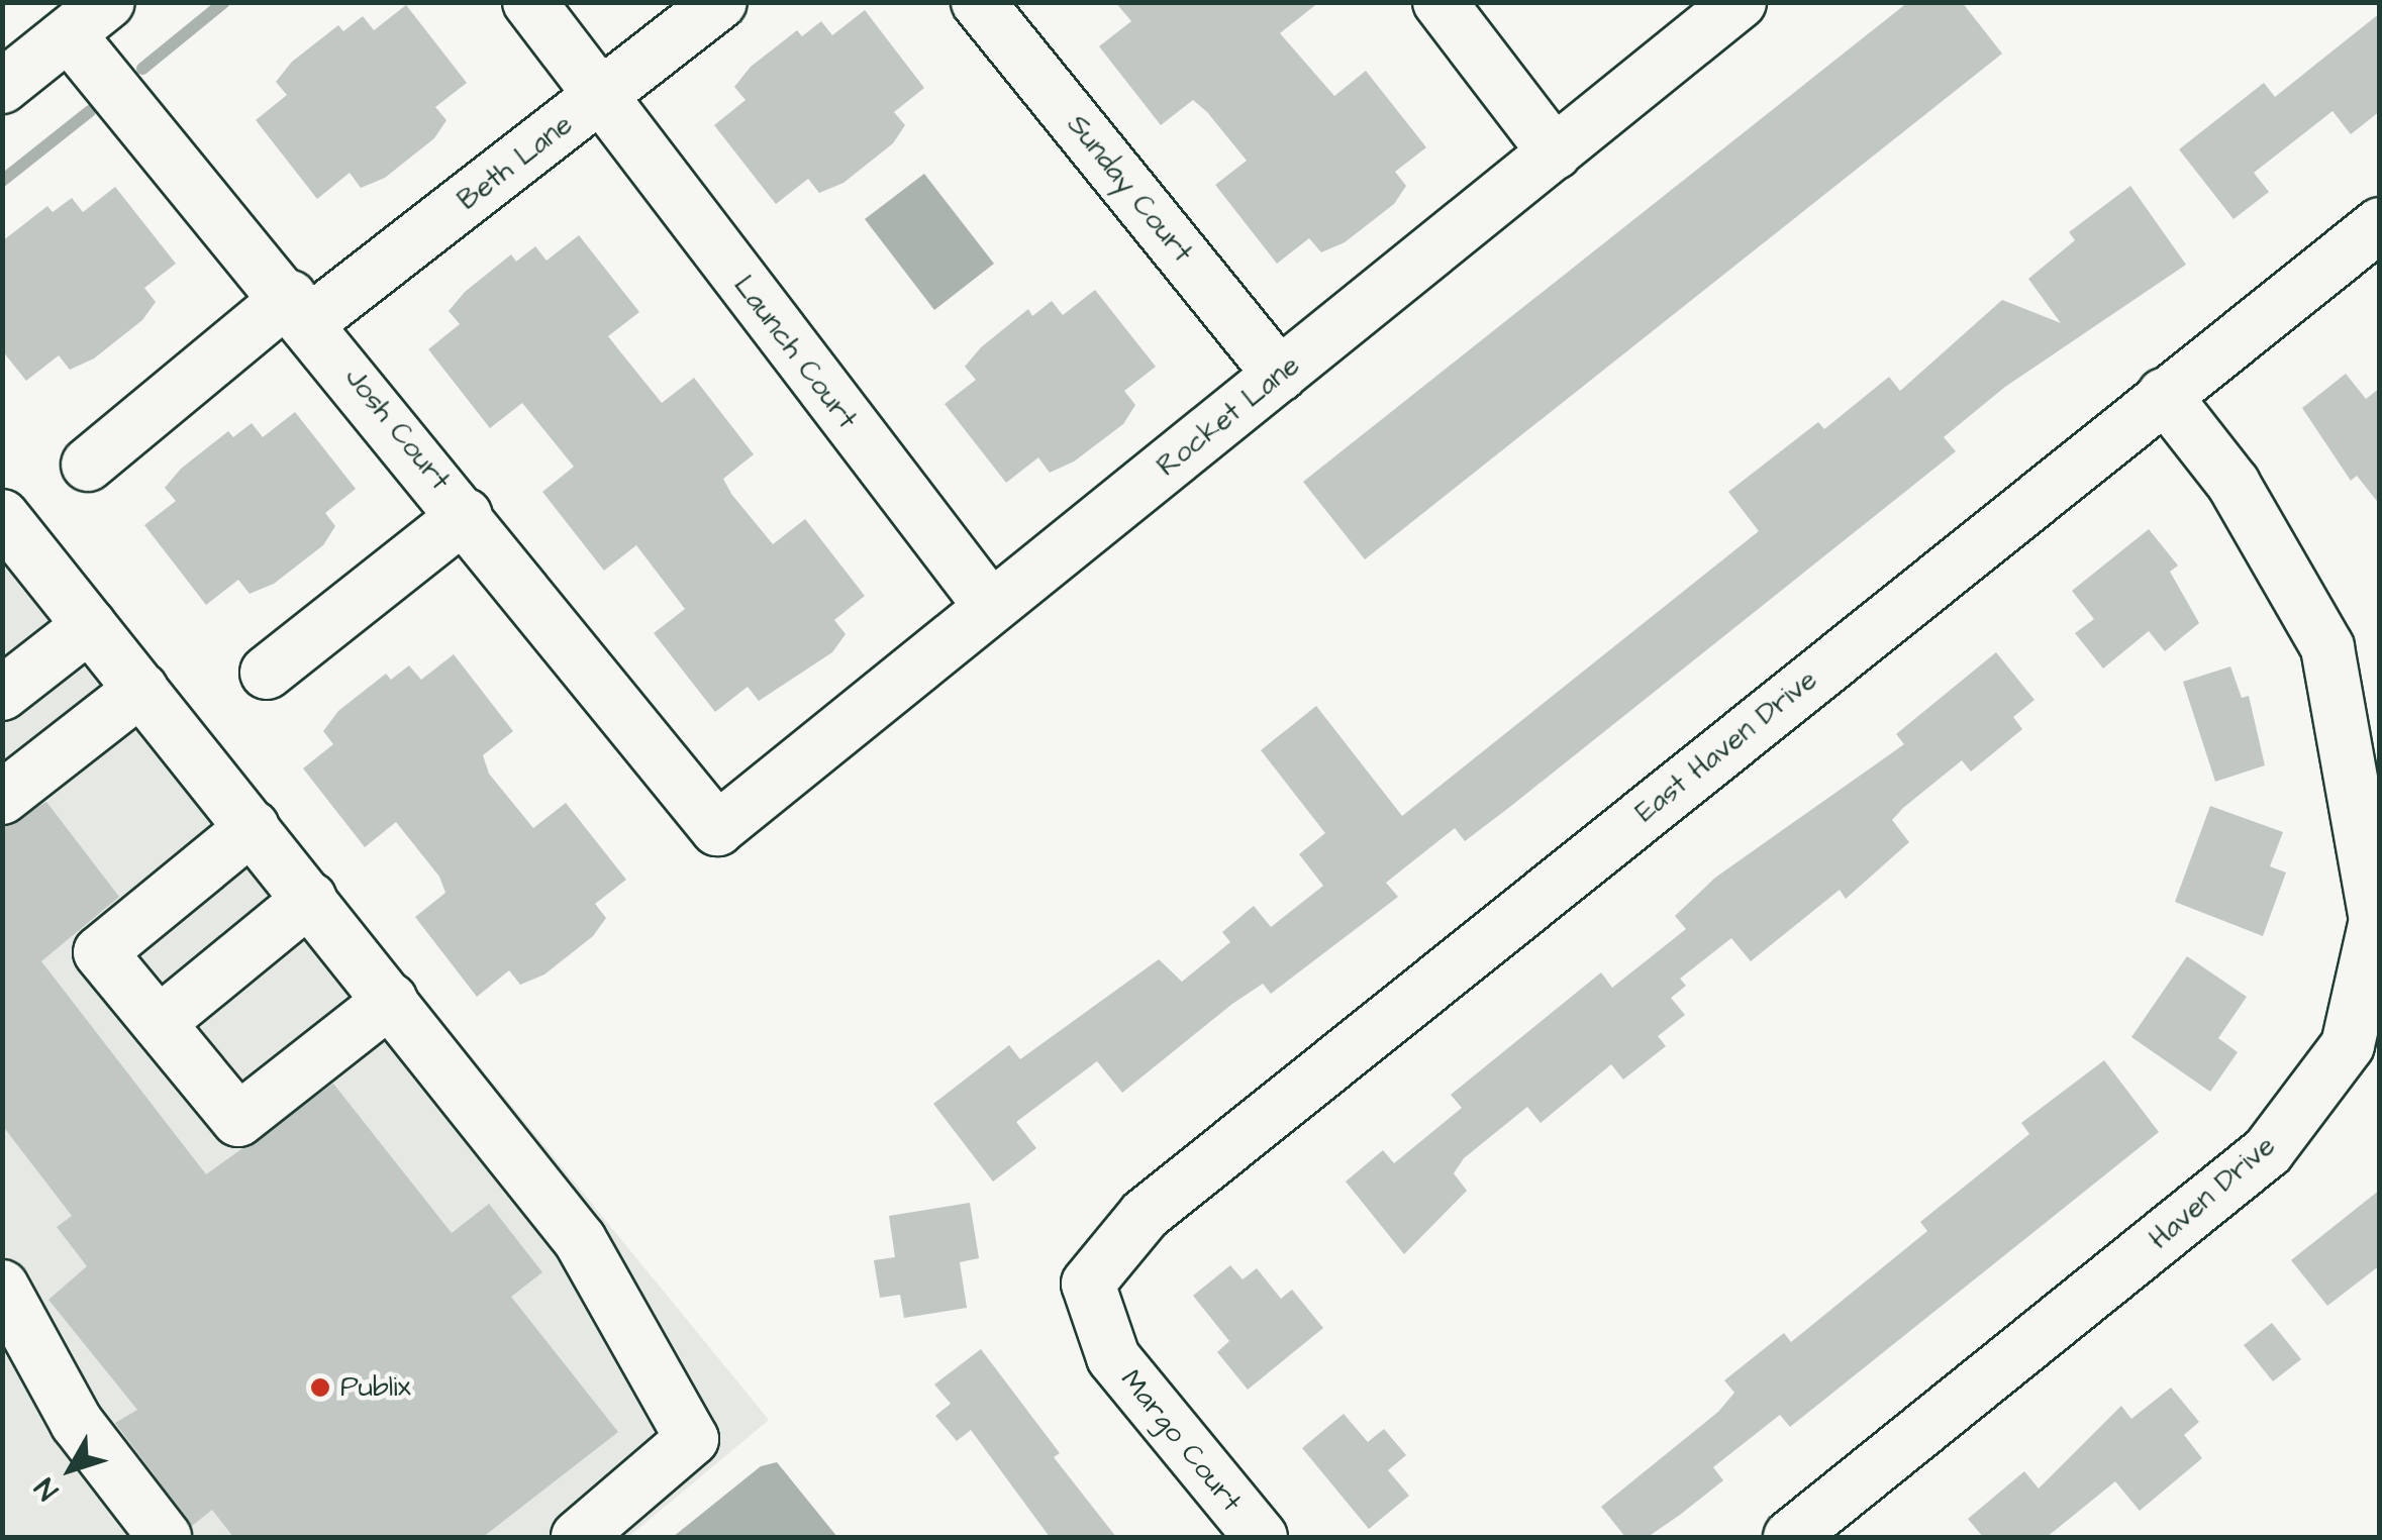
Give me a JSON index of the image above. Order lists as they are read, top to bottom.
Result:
{
  "streets": {
    "street": [
      "Beth Lane",
      "Sunday Court",
      "Launch Court",
      "Rocket Lane",
      "Josh Court",
      "East Haven Drive",
      "Haven Drive",
      "Margo Court"
    ]
  },
  "crossings": [
    ["Beth Lane", "Launch Court"],
    ["Beth Lane", "Josh Court"],
    ["Sunday Court", "Rocket Lane"],
    ["Launch Court", "Rocket Lane"],
    ["Rocket Lane", "Josh Court"],
    ["East Haven Drive", "Haven Drive"],
    ["East Haven Drive", "Margo Court"]
  ],
  "places": ["Publix"],
  "north": "bottom left"
}
